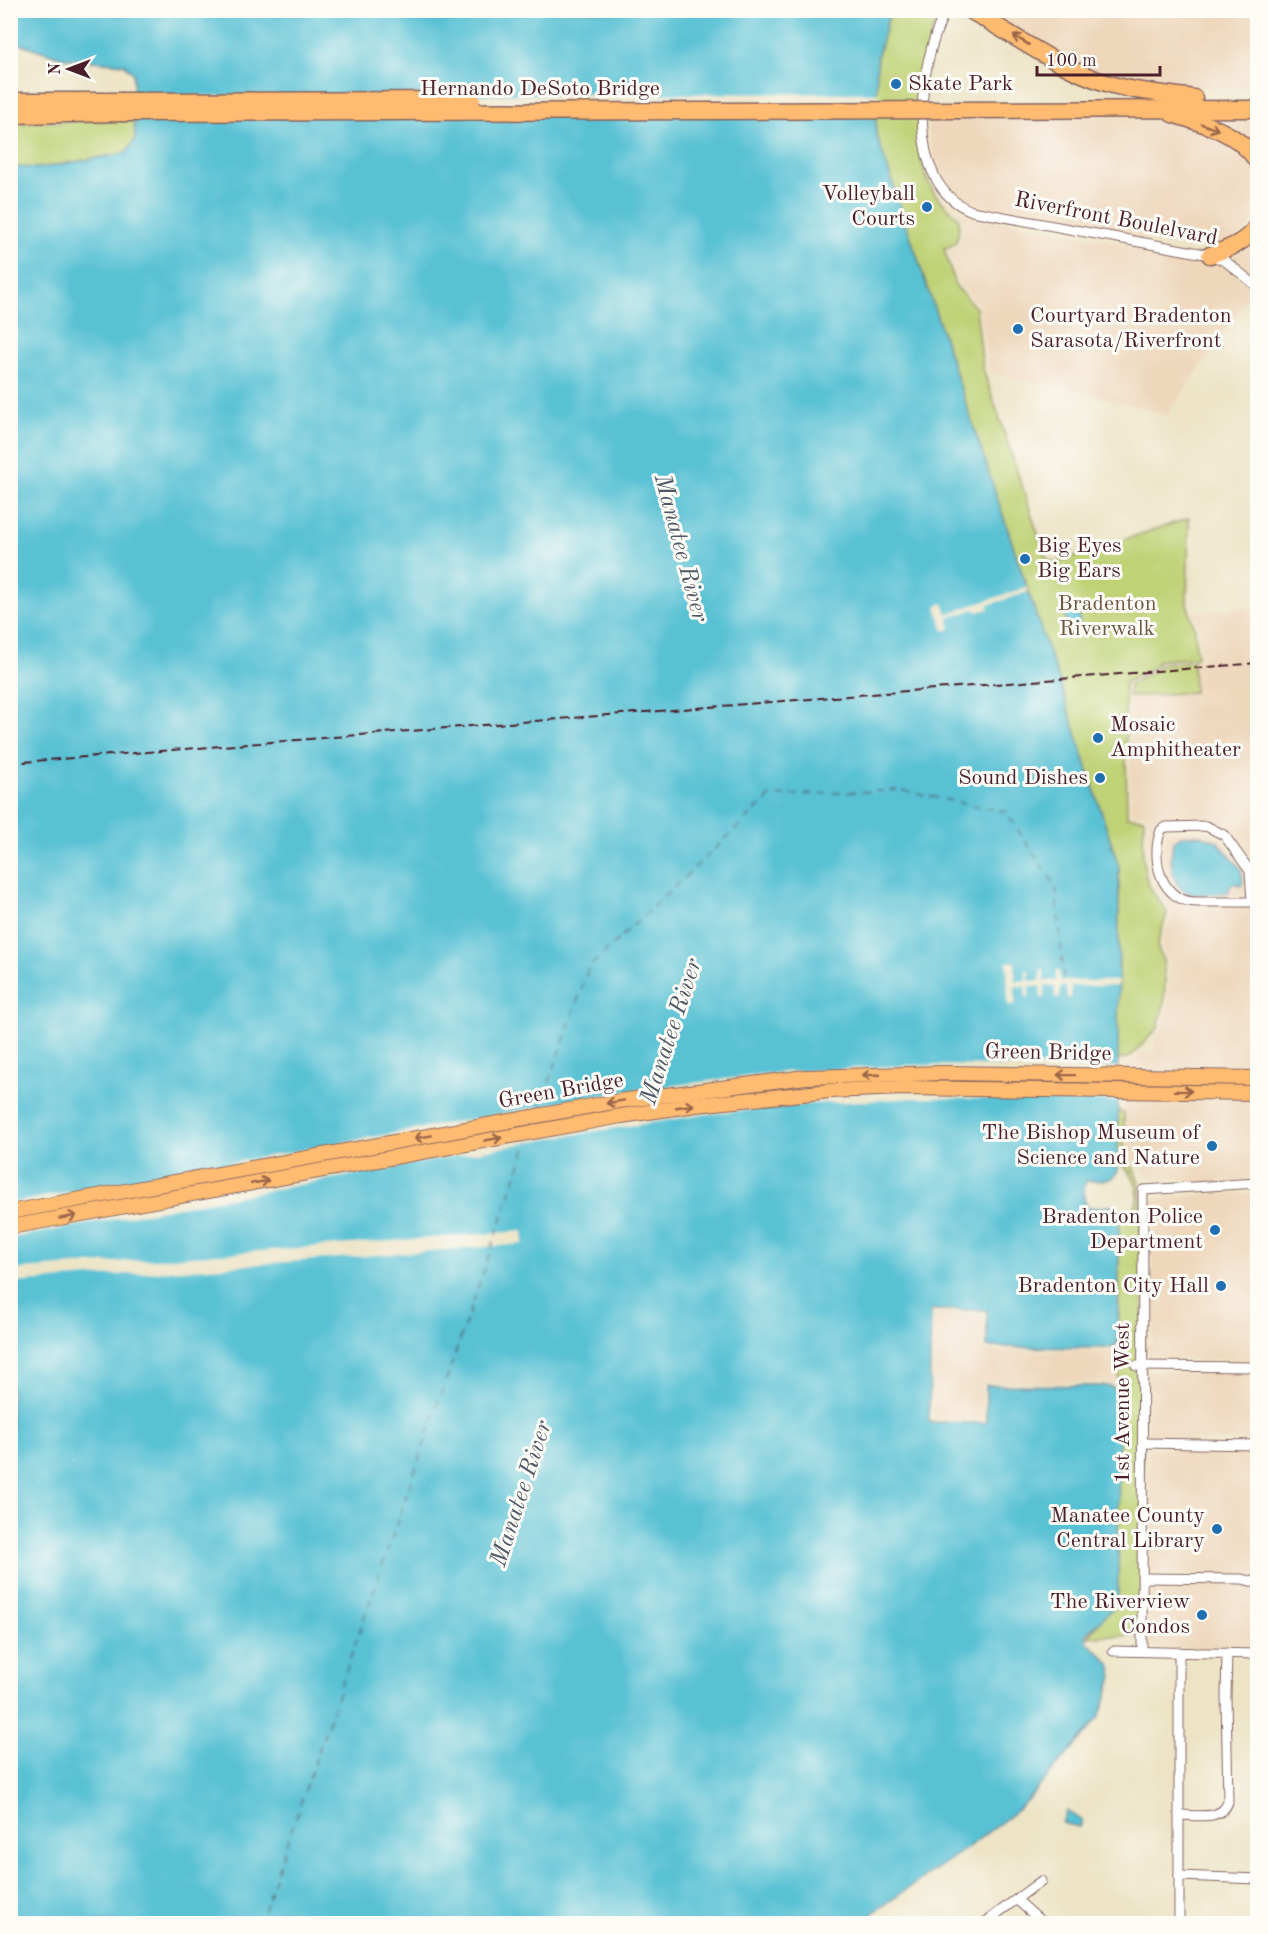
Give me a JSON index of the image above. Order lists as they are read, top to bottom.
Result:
{
  "streets": {
    "highway": ["Hernando DeSoto Bridge"],
    "main road": ["Green Bridge"],
    "street": ["Riverfront Boulelvard", "1st Avenue West"]
  },
  "water": ["Manatee River"],
  "parks": ["Bradenton Riverwalk"],
  "places": [
    "Skate Park",
    "Volleyball Courts",
    "Courtyard Bradenton Sarasota/Riverfront",
    "Big Eyes Big Ears",
    "Mosaic Amphitheater",
    "Sound Dishes",
    "The Bishop Museum of Science and Nature",
    "Bradenton Police Department",
    "Bradenton City Hall",
    "Manatee County Central Library",
    "The Riverview Condos"
  ],
  "scale_bar": "100 m",
  "north": "left"
}
